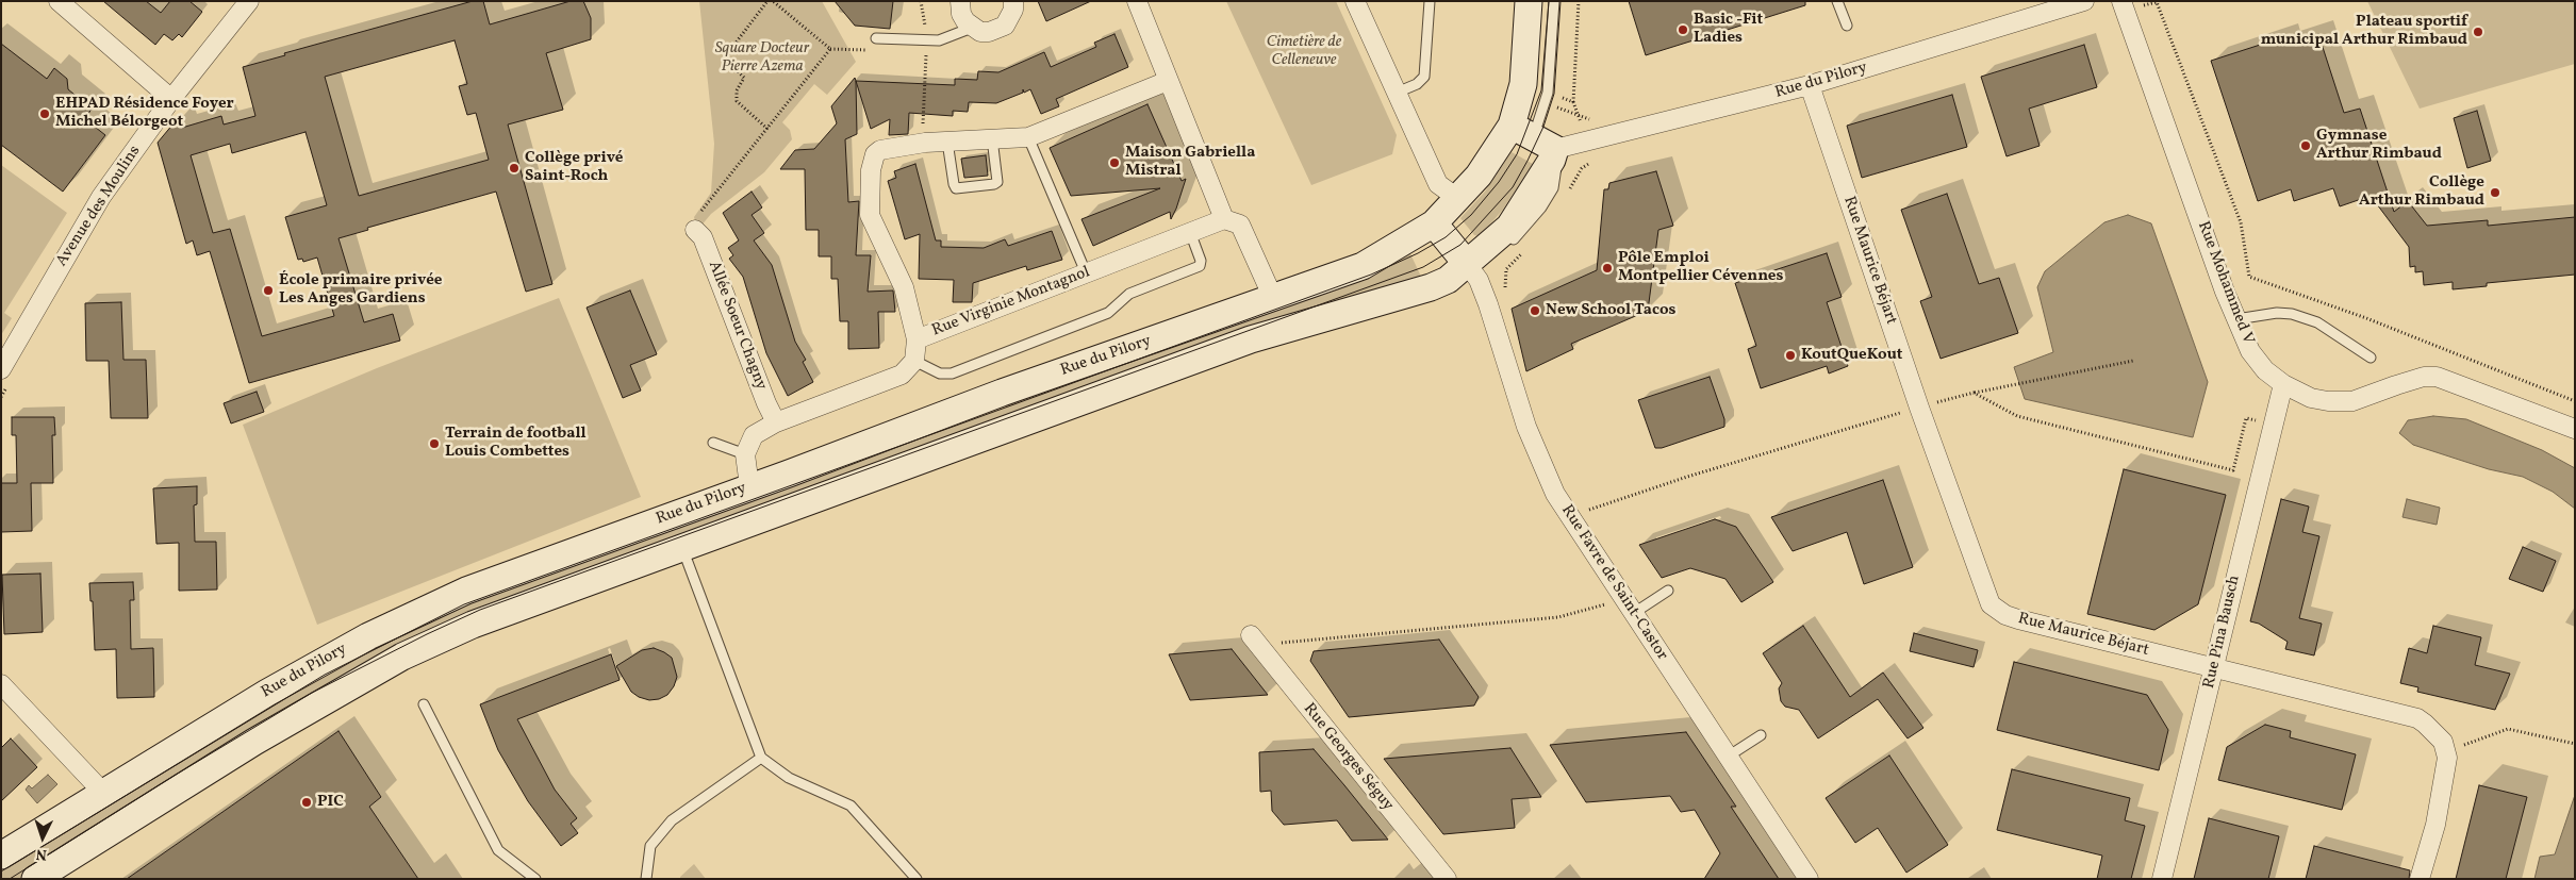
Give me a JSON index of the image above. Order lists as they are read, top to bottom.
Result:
{
  "streets": {
    "main road": ["Rue du Pilory"],
    "street": [
      "Avenue des Moulins",
      "Rue Maurice Béjart",
      "Rue Mohammed V",
      "Rue Virginie Montagnol",
      "Allée Soeur Chagny",
      "Rue Favre de Saint-Castor",
      "Rue Pina Bausch",
      "Rue Georges Séguy"
    ]
  },
  "crossings": [
    ["Rue du Pilory", "Rue Maurice Béjart"],
    ["Rue du Pilory", "Rue Favre de Saint-Castor"],
    ["Rue Maurice Béjart", "Rue Pina Bausch"],
    ["Rue Mohammed V", "Rue Pina Bausch"]
  ],
  "parks": ["Cimetière de Celleneuve", "Square Docteur Pierre Azema"],
  "places": [
    "Basic -Fit Ladies",
    "Plateau sportif municipal Arthur Rimbaud",
    "EHPAD Résidence Foyer Michel Bélorgeot",
    "Gymnase Arthur Rimbaud",
    "Maison Gabriella Mistral",
    "Collège privé Saint-Roch",
    "Collège Arthur Rimbaud",
    "Pôle Emploi Montpellier Cévennes",
    "École primaire privée Les Anges Gardiens",
    "New School Tacos",
    "KoutQueKout",
    "Terrain de football Louis Combettes",
    "PIC"
  ],
  "north": "bottom"
}
